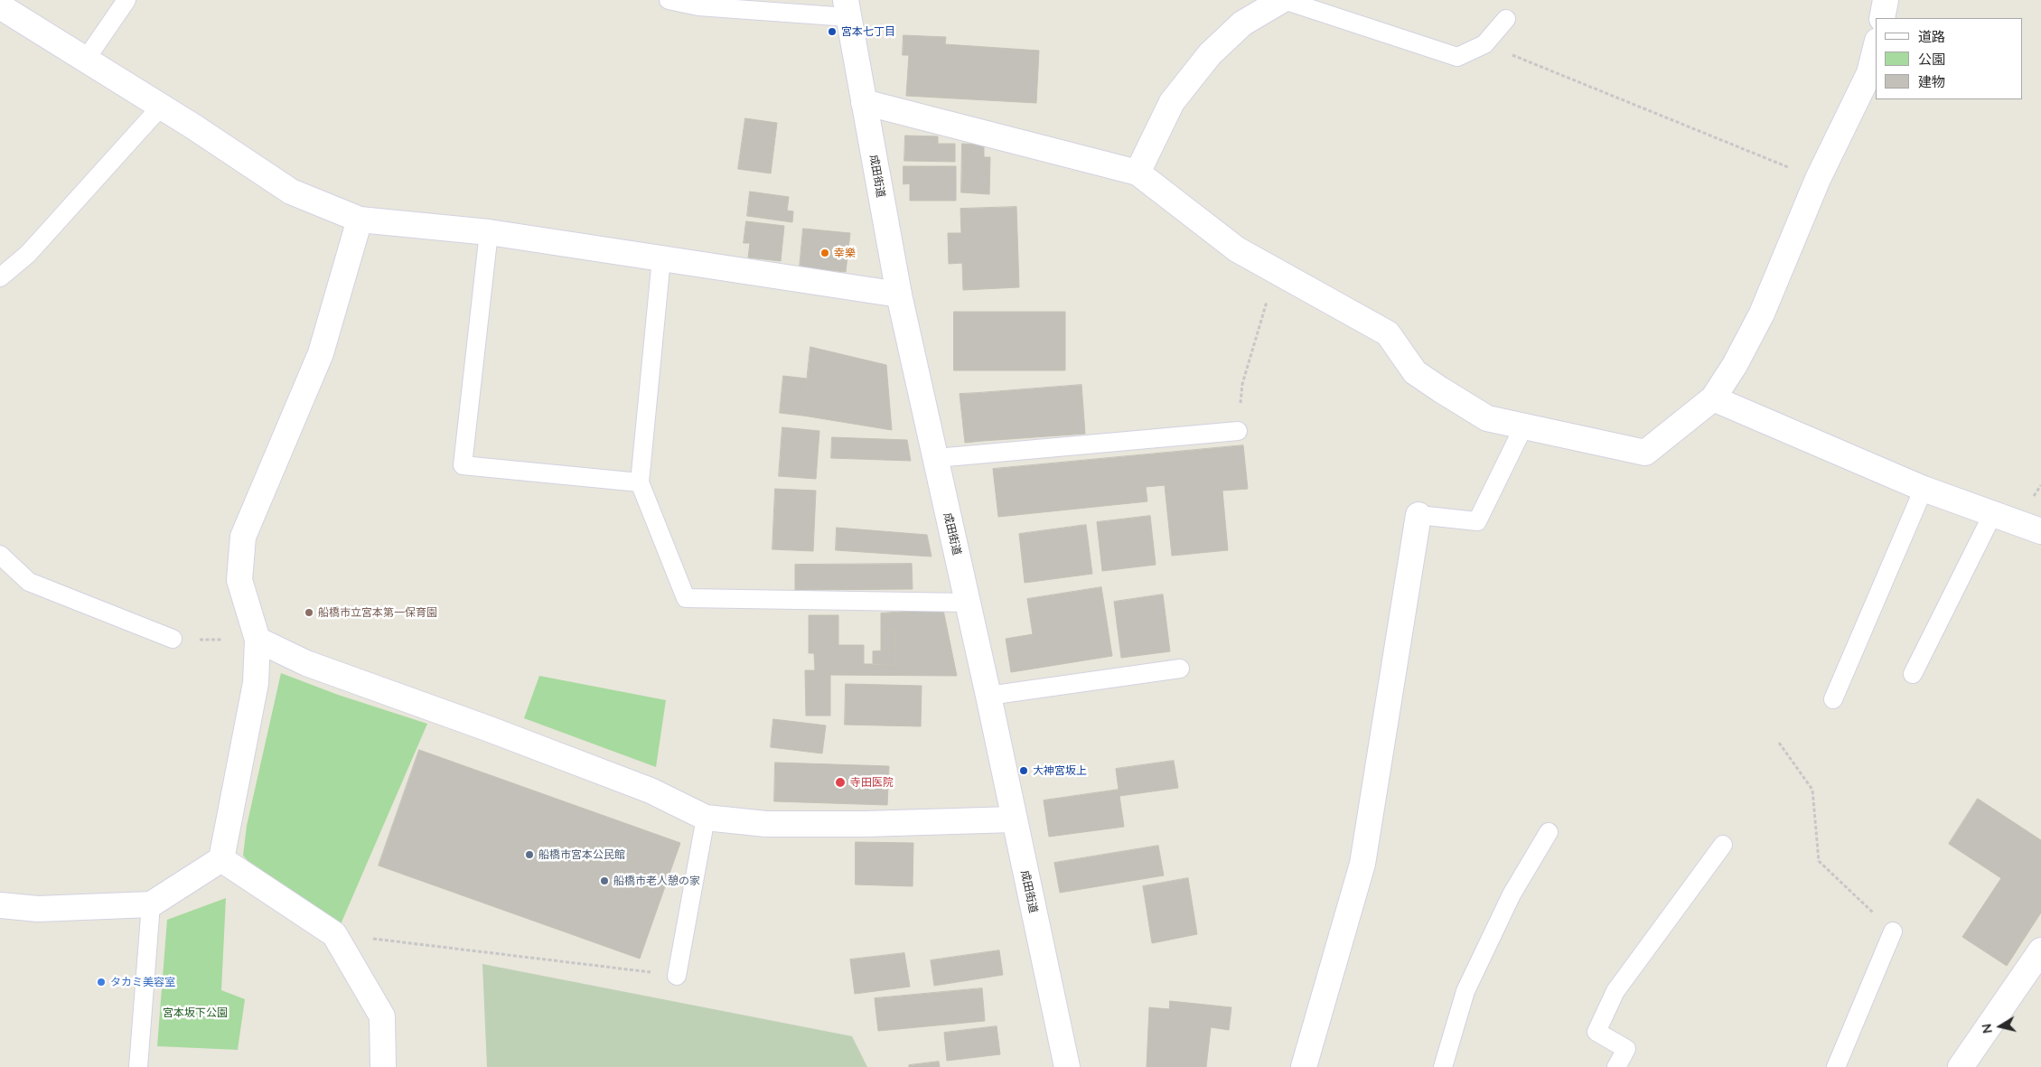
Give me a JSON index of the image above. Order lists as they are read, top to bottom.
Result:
{
  "streets": {
    "street": ["成田街道"]
  },
  "parks": ["宮本坂下公園"],
  "places": [
    "宮本七丁目",
    "幸樂",
    "船橋市立宮本第一保育園",
    "大神宮坂上",
    "寺田医院",
    "船橋市宮本公民館",
    "船橋市老人憩の家",
    "タカミ美容室"
  ],
  "legend": ["道路", "公園", "建物"],
  "north": "left"
}
